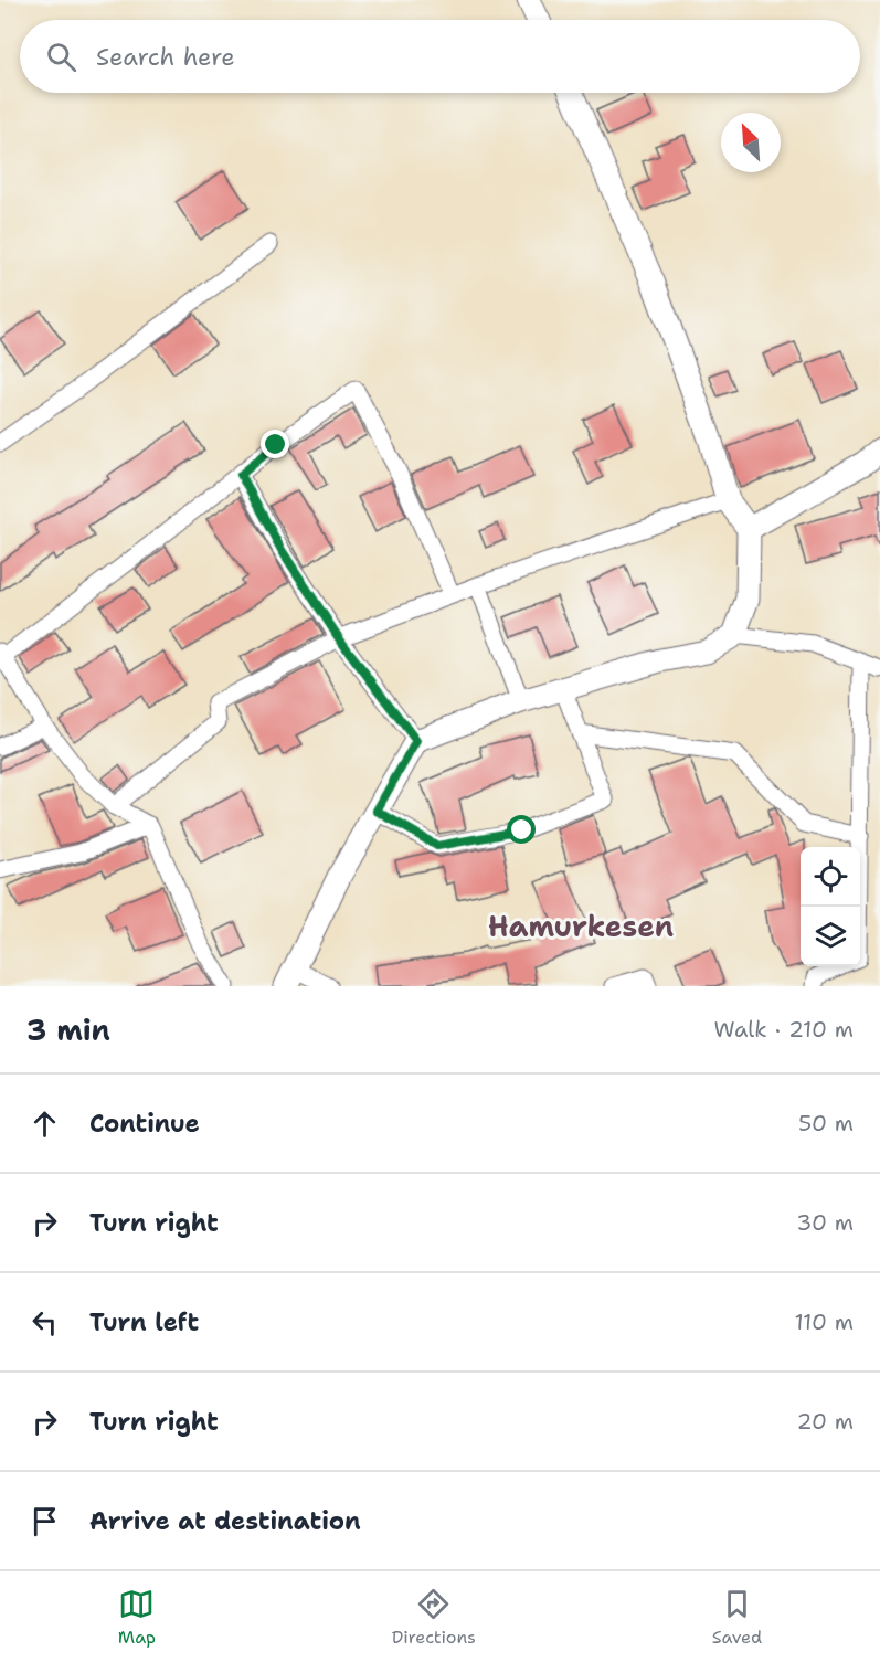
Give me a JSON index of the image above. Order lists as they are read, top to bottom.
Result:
{
  "districts": ["Hamurkesen"],
  "north": "top left",
  "page": {
    "search": "Search here",
    "heading": ["3 min", "Walk · 210 m"],
    "list": [
      ["Continue", "50 m"],
      ["Turn right", "30 m"],
      ["Turn left", "110 m"],
      ["Turn right", "20 m"],
      "Arrive at destination"
    ],
    "nav": ["Map", "Directions", "Saved"]
  }
}
